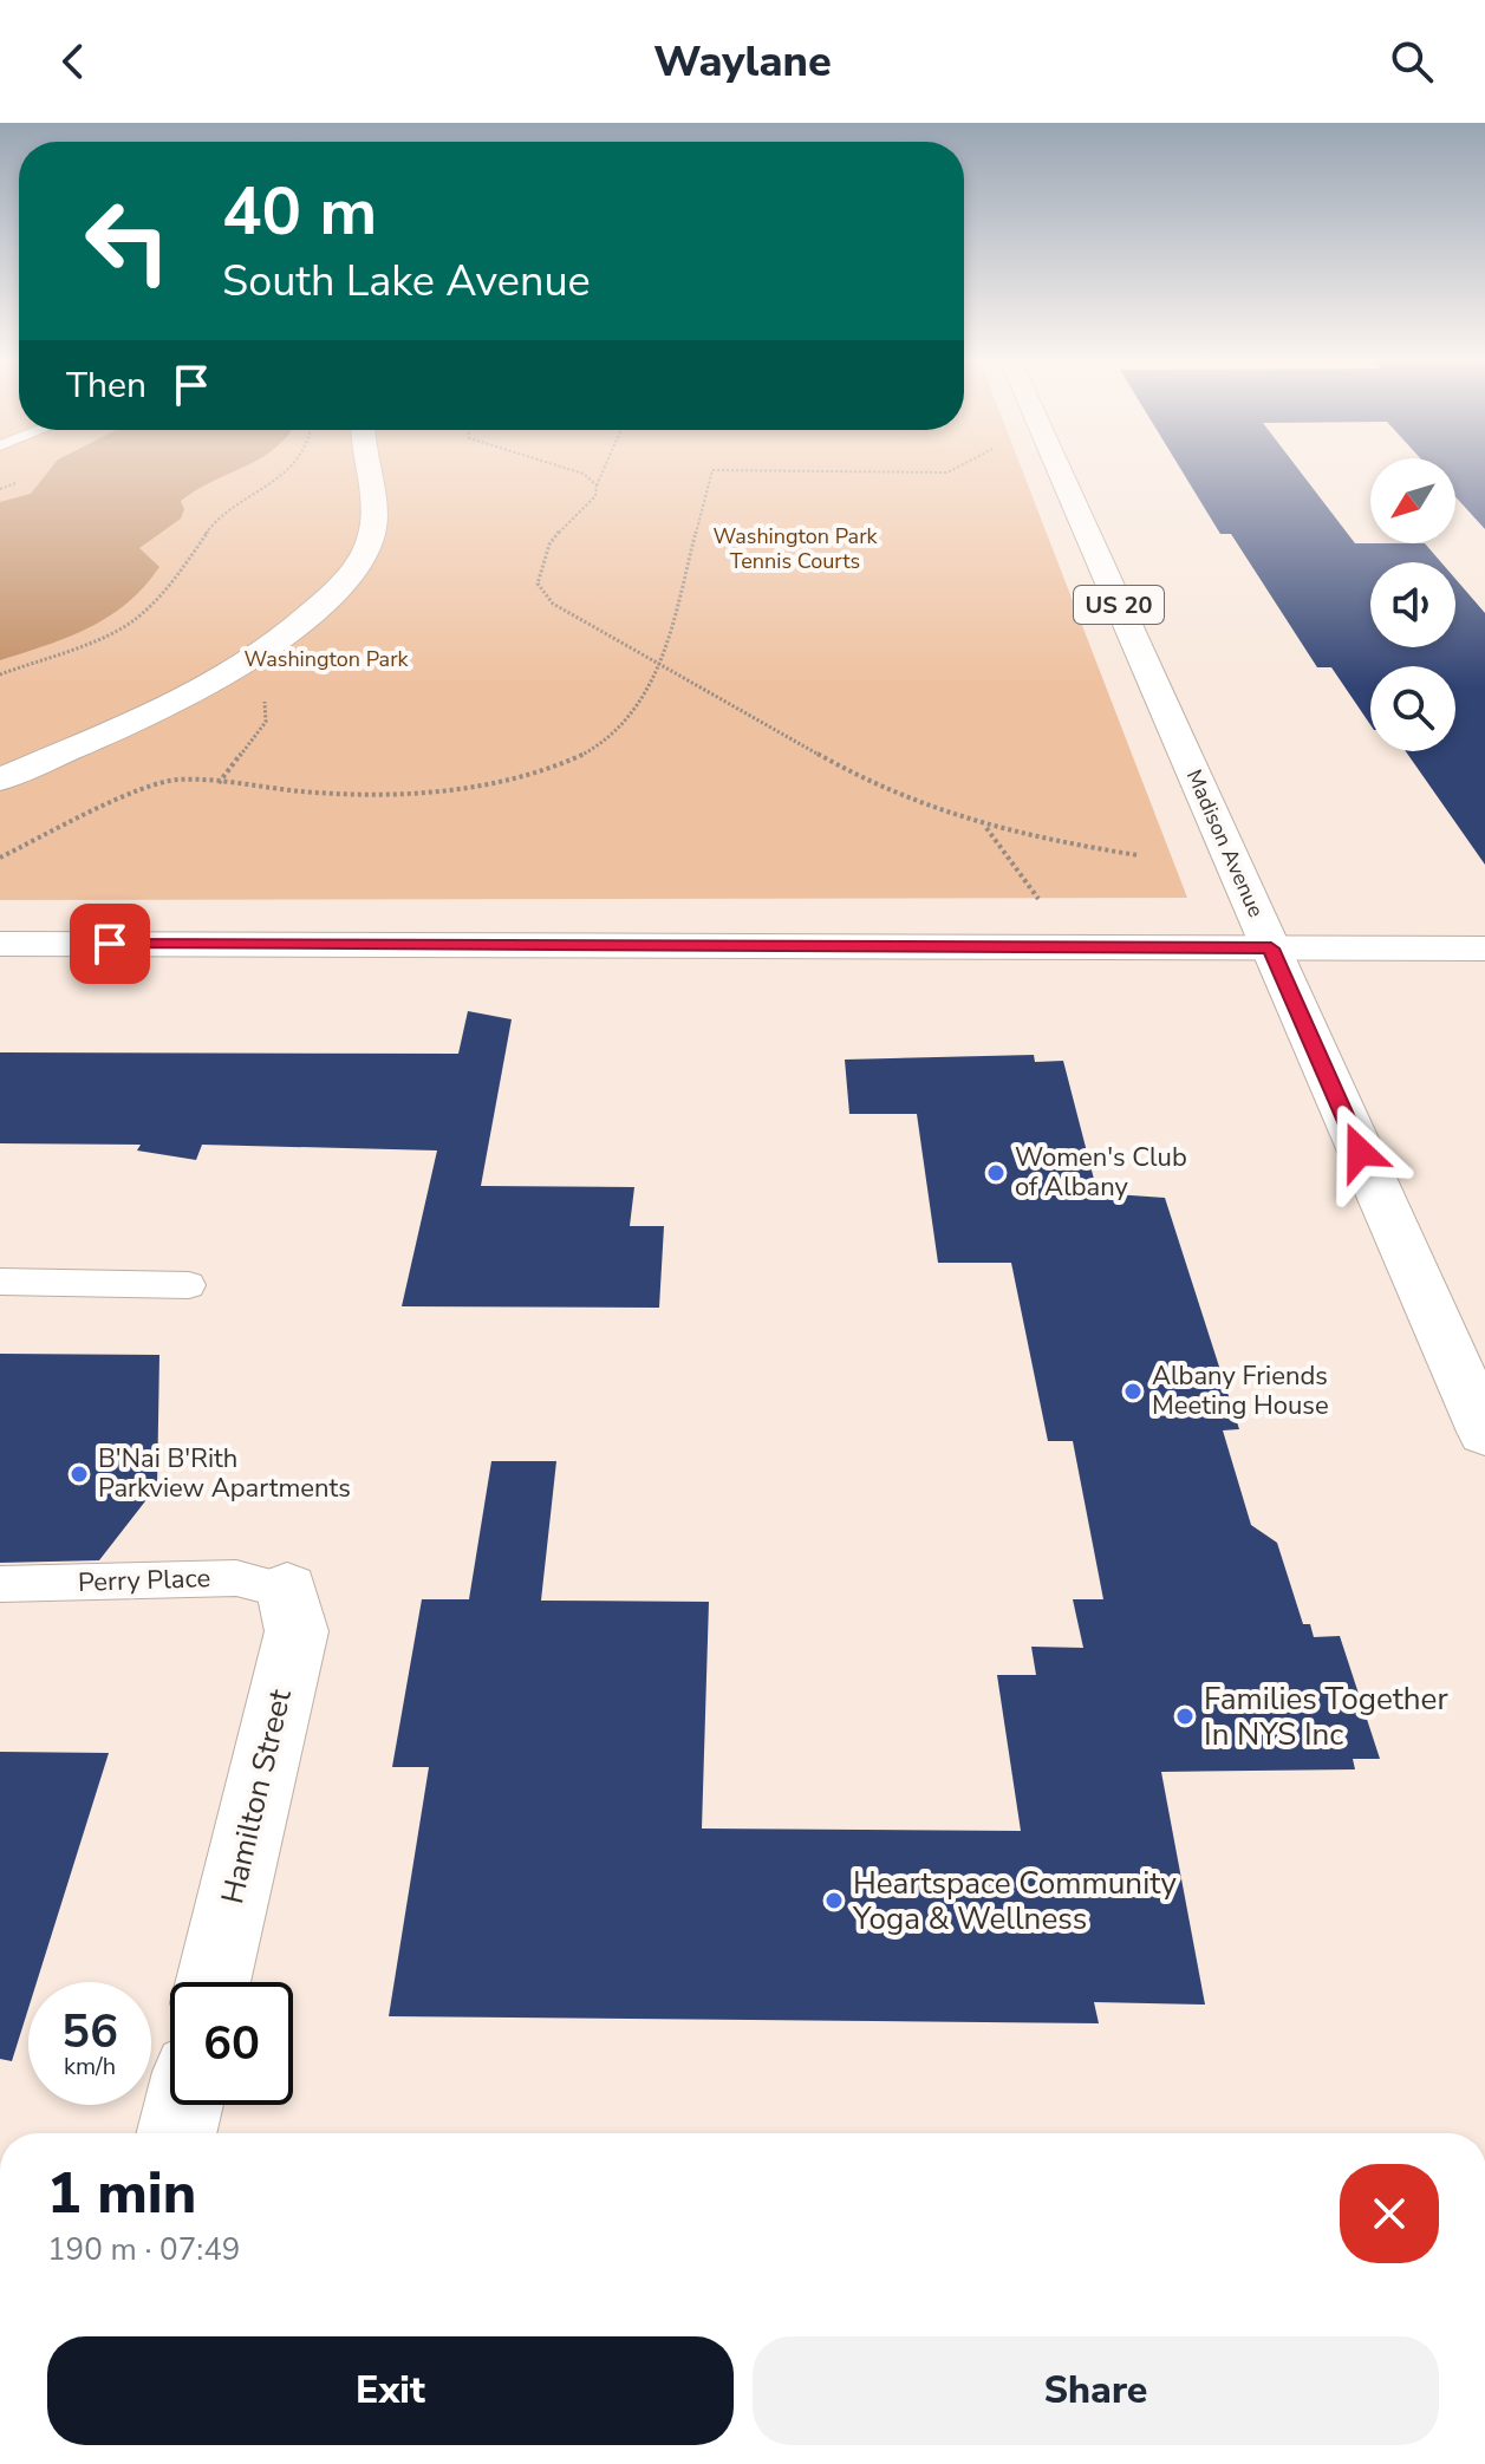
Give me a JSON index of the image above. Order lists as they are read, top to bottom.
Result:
{
  "streets": {
    "street": ["US 20", "Madison Avenue", "Hamilton Street"],
    "lane": ["Perry Place"]
  },
  "crossings": [
    ["Perry Place", "Hamilton Street"]
  ],
  "parks": ["Washington Park Tennis Courts", "Washington Park"],
  "places": [
    "Women's Club of Albany",
    "Albany Friends Meeting House",
    "B'Nai B'Rith Parkview Apartments",
    "Families Together In NYS Inc",
    "Heartspace Community Yoga & Wellness"
  ],
  "north": "bottom left",
  "page": {
    "header": "Waylane",
    "turn": ["40 m", "South Lake Avenue"],
    "then": "Then",
    "speed": "56 km/h",
    "limit": "60",
    "heading": ["1 min", "190 m · 07:49"],
    "buttons": ["Exit", "Share"]
  }
}
